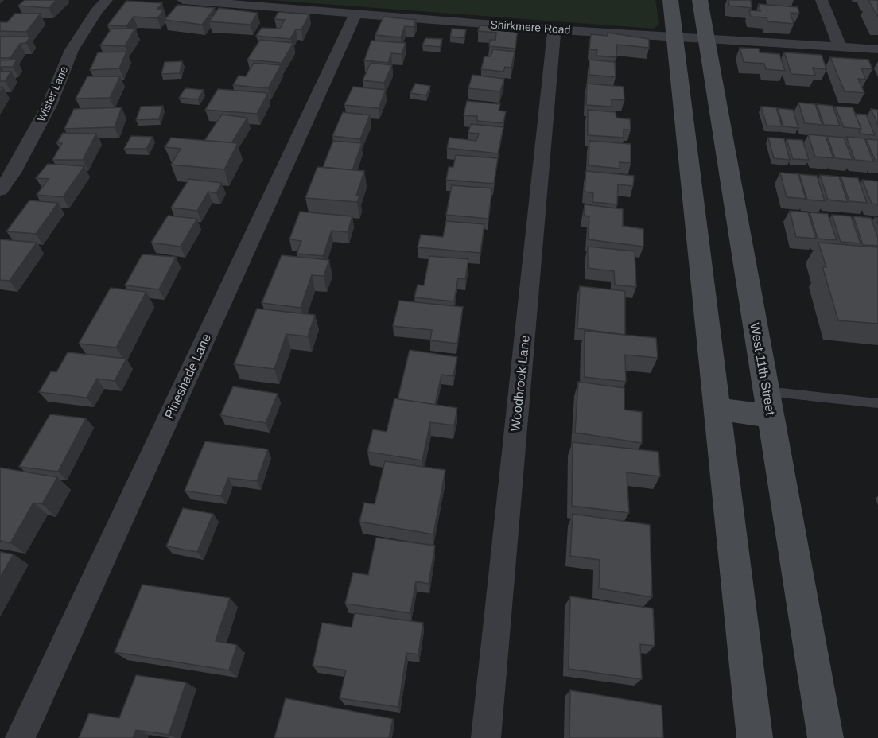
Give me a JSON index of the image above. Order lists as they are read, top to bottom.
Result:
{
  "streets": {
    "main road": ["West 11th Street"],
    "street": [
      "Shirkmere Road",
      "Wister Lane",
      "Pineshade Lane",
      "Woodbrook Lane"
    ]
  },
  "crossings": [
    ["Shirkmere Road", "West 11th Street"],
    ["Shirkmere Road", "Pineshade Lane"],
    ["Shirkmere Road", "Woodbrook Lane"]
  ]
}
